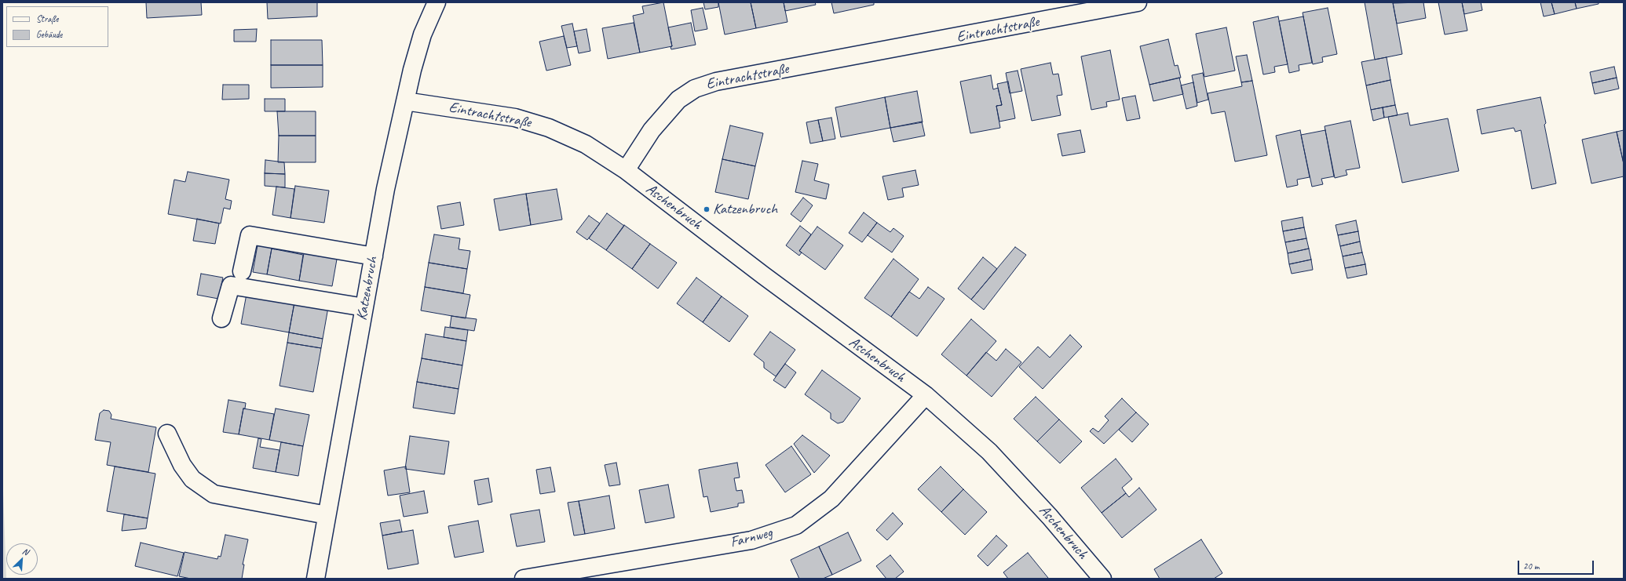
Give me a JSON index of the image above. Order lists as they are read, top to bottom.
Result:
{
  "streets": {
    "street": [
      "Eintrachtstraße",
      "Aschenbruch",
      "Katzenbruch",
      "Farnweg"
    ]
  },
  "crossings": [
    ["Eintrachtstraße", "Aschenbruch"],
    ["Eintrachtstraße", "Katzenbruch"],
    ["Aschenbruch", "Farnweg"]
  ],
  "places": ["Katzenbruch"],
  "legend": ["Straße", "Gebäude"],
  "scale_bar": "20 m",
  "north": "top right"
}
